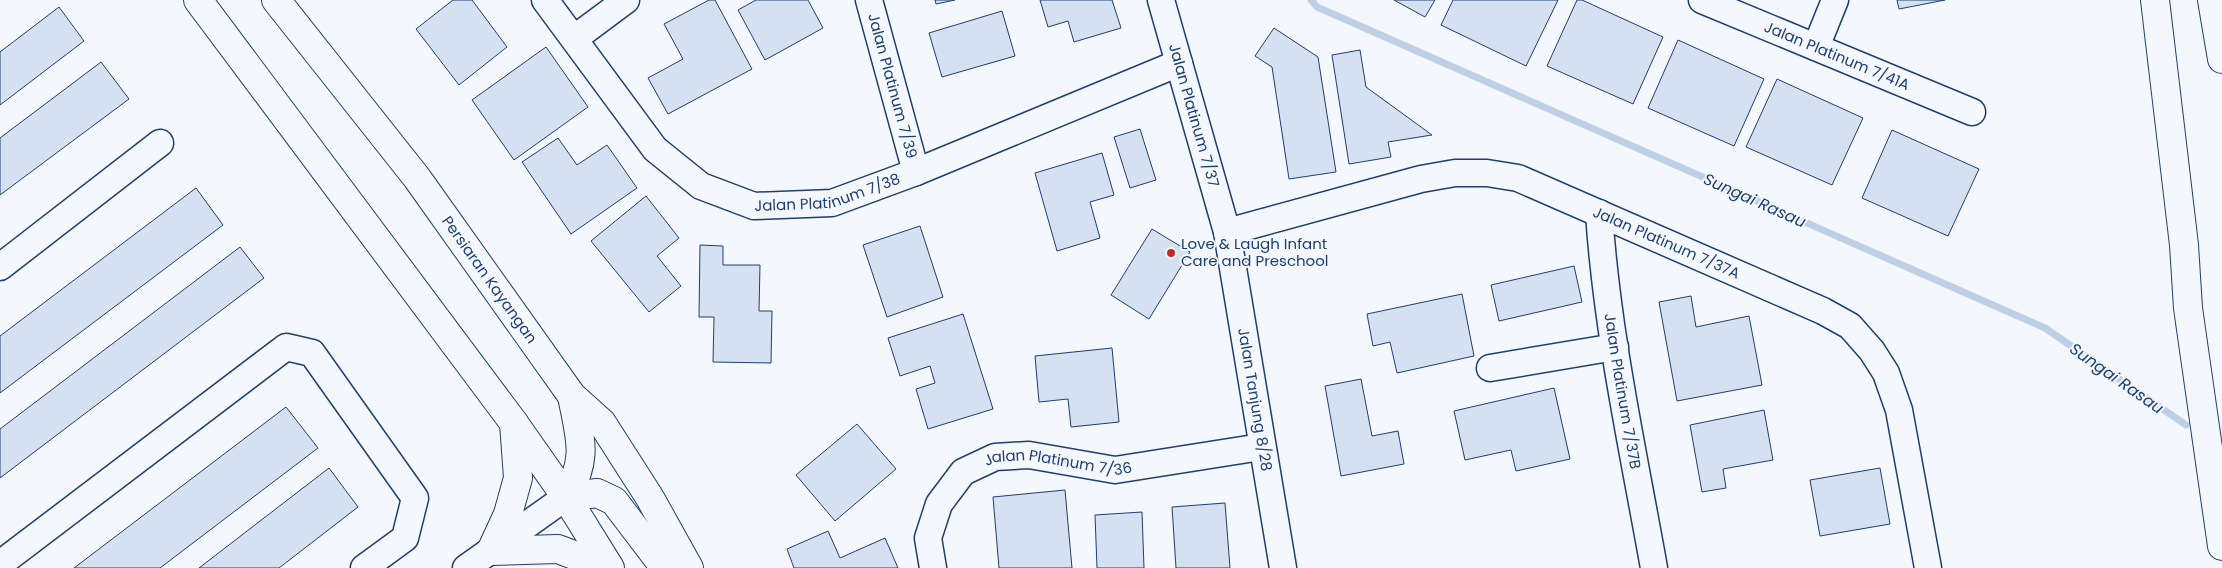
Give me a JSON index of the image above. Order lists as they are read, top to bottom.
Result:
{
  "streets": {
    "main road": ["Persiaran Kayangan"],
    "street": [
      "Jalan Platinum 7/41A",
      "Jalan Platinum 7/39",
      "Jalan Platinum 7/37",
      "Jalan Platinum 7/38",
      "Jalan Platinum 7/37A",
      "Jalan Platinum 7/37B",
      "Jalan Tanjung 8/28",
      "Jalan Platinum 7/36"
    ]
  },
  "crossings": [
    ["Jalan Platinum 7/39", "Jalan Platinum 7/38"],
    ["Jalan Platinum 7/37", "Jalan Platinum 7/38"],
    ["Jalan Platinum 7/37", "Jalan Platinum 7/37A"],
    ["Jalan Platinum 7/37", "Jalan Tanjung 8/28"],
    ["Jalan Platinum 7/37A", "Jalan Platinum 7/37B"],
    ["Jalan Platinum 7/37A", "Jalan Tanjung 8/28"],
    ["Jalan Tanjung 8/28", "Jalan Platinum 7/36"]
  ],
  "water": ["Sungai Rasau"],
  "places": ["Love & Laugh Infant Care and Preschool"]
}
